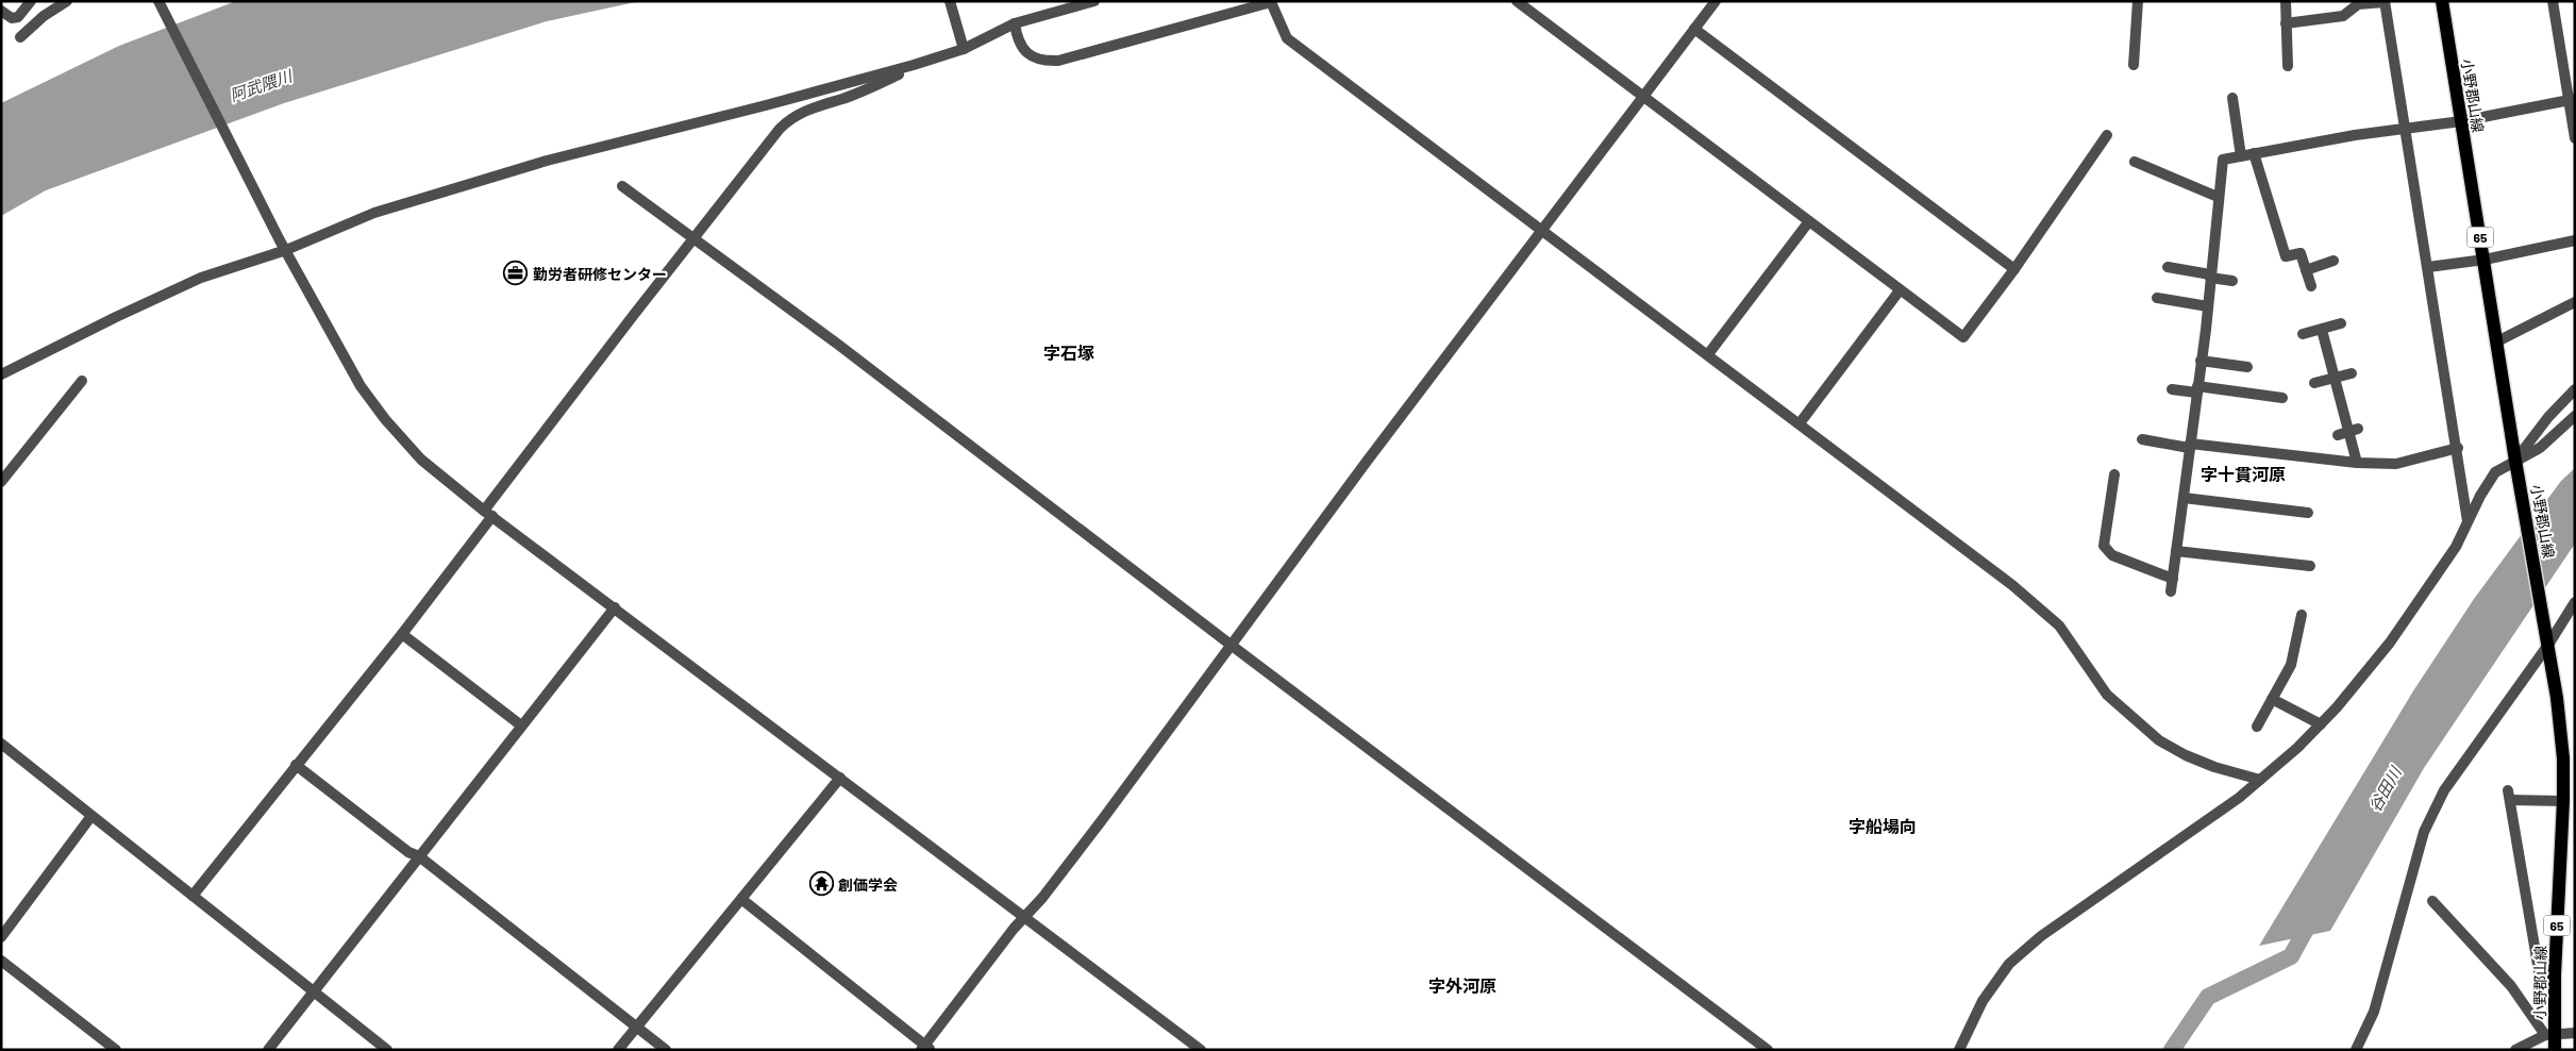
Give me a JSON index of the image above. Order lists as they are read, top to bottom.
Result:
{
  "streets": {
    "main road": ["小野郡山線", "65"]
  },
  "districts": [
    "字石塚",
    "字十貫河原",
    "字船場向",
    "字外河原"
  ],
  "water": ["阿武隈川", "谷田川"],
  "places": {
    "office": ["勤労者研修センター"],
    "temple": ["創価学会"]
  }
}
